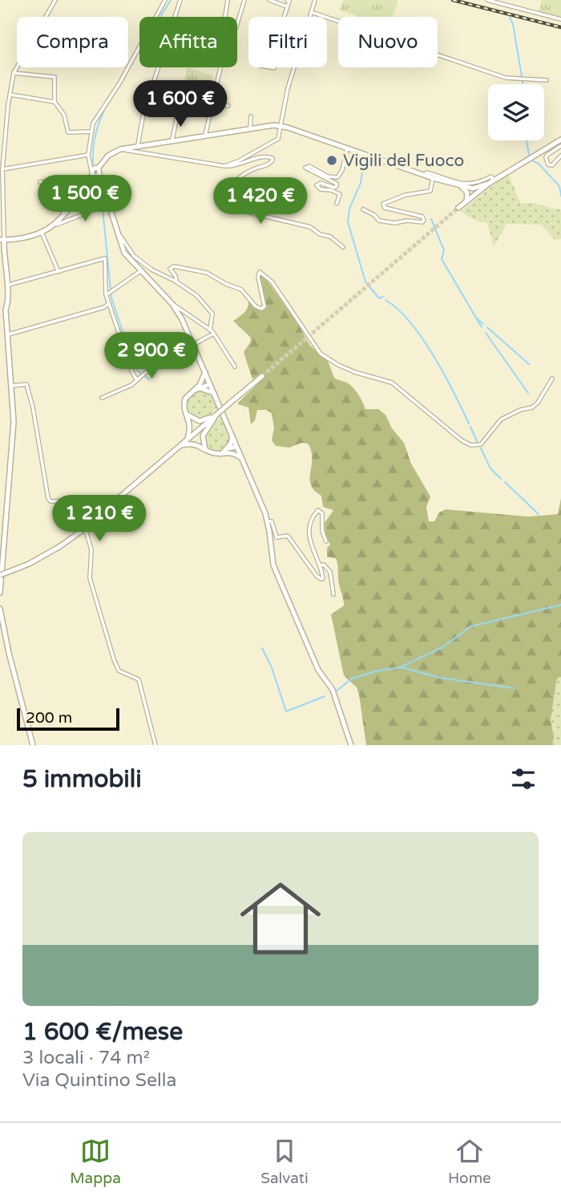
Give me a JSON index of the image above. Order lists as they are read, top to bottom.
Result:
{
  "places": ["Vigili del Fuoco"],
  "scale_bar": "200 m",
  "page": {
    "chip": [
      "Compra",
      "Affitta",
      "Filtri",
      "Nuovo"
    ],
    "price": [
      "1 600 €",
      "1 500 €",
      "1 420 €",
      "2 900 €",
      "1 210 €"
    ],
    "scale": "200 m",
    "heading": "5 immobili",
    "list": [
      {
        "name": "1 600 €/mese",
        "note": "3 locali · 74 m² · Via Quintino Sella"
      }
    ],
    "tabs": ["Mappa", "Salvati", "Home"]
  }
}
